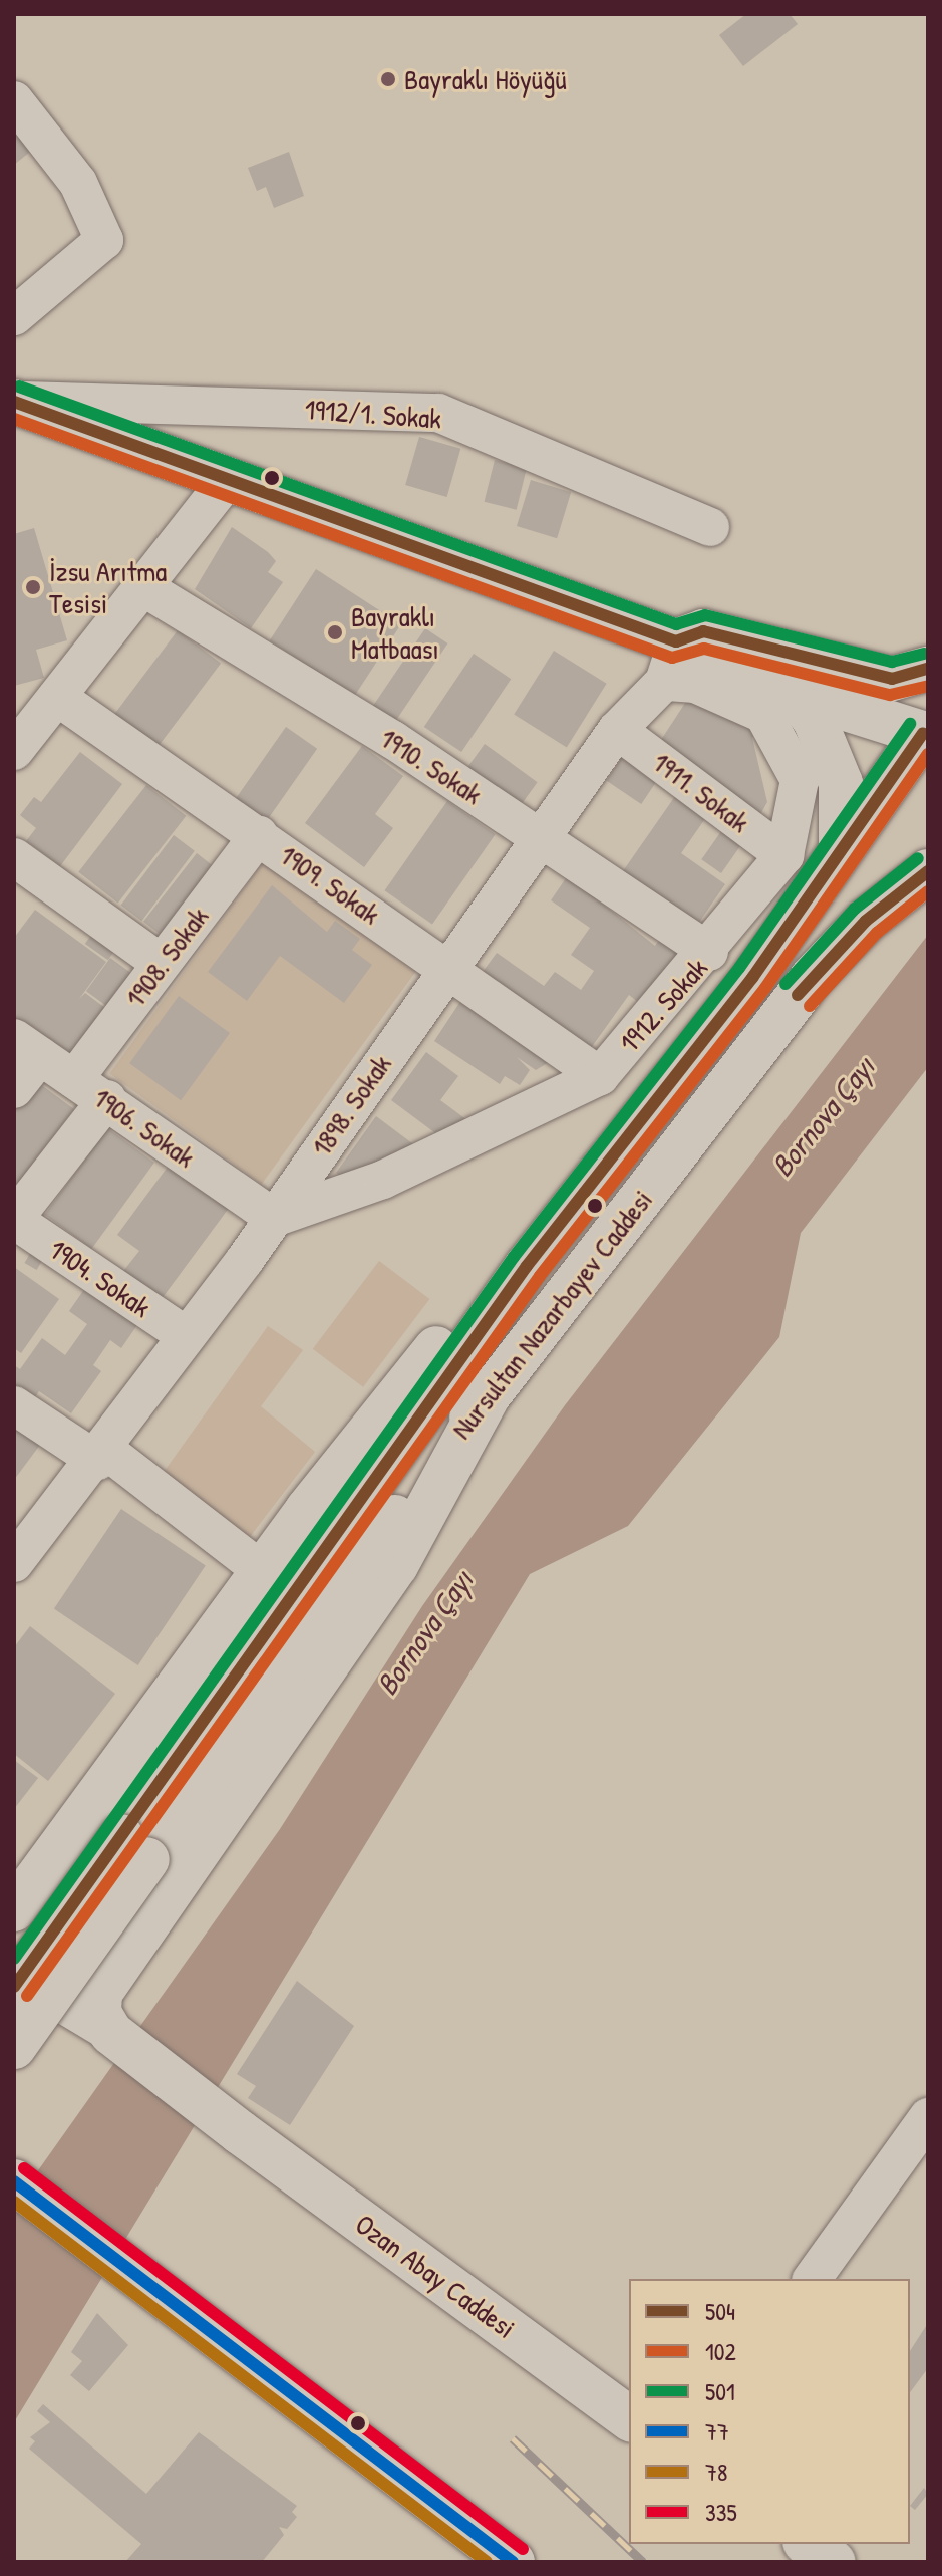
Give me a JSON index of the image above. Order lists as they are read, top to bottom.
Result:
{
  "streets": {
    "main road": ["Nursultan Nazarbayev Caddesi", "Ozan Abay Caddesi"],
    "street": [
      "1912/1. Sokak",
      "1910. Sokak",
      "1911. Sokak",
      "1909. Sokak",
      "1908. Sokak",
      "1912. Sokak",
      "1898. Sokak",
      "1906. Sokak",
      "1904. Sokak"
    ]
  },
  "crossings": [
    ["1910. Sokak", "1912. Sokak"],
    ["1910. Sokak", "1898. Sokak"],
    ["1911. Sokak", "1912. Sokak"],
    ["1911. Sokak", "1898. Sokak"],
    ["1909. Sokak", "1908. Sokak"],
    ["1909. Sokak", "1912. Sokak"],
    ["1909. Sokak", "1898. Sokak"],
    ["1908. Sokak", "1906. Sokak"],
    ["1912. Sokak", "1898. Sokak"],
    ["1912. Sokak", "1906. Sokak"],
    ["1898. Sokak", "1906. Sokak"],
    ["1898. Sokak", "1904. Sokak"]
  ],
  "water": ["Bornova Çayı"],
  "places": ["Bayraklı Höyüğü", "İzsu Arıtma Tesisi", "Bayraklı Matbaası"],
  "lines": [
    "transit line 501",
    "transit line 504",
    "transit line 102",
    "transit line 335",
    "transit line 77",
    "transit line 78"
  ],
  "legend": [
    "504",
    "102",
    "501",
    "77",
    "78",
    "335"
  ]
}
